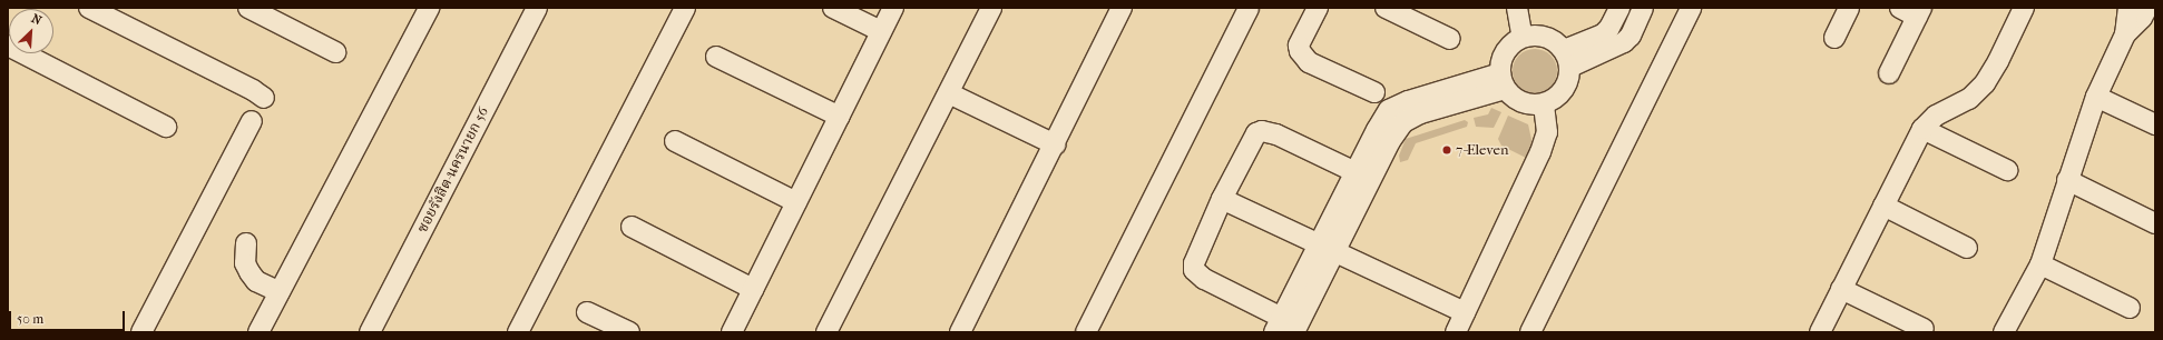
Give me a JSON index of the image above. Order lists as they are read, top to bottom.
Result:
{
  "streets": {
    "street": ["ซอยรังสิต-นครนายก 56"]
  },
  "places": ["7-Eleven"],
  "scale_bar": "50 m",
  "north": "top right"
}
